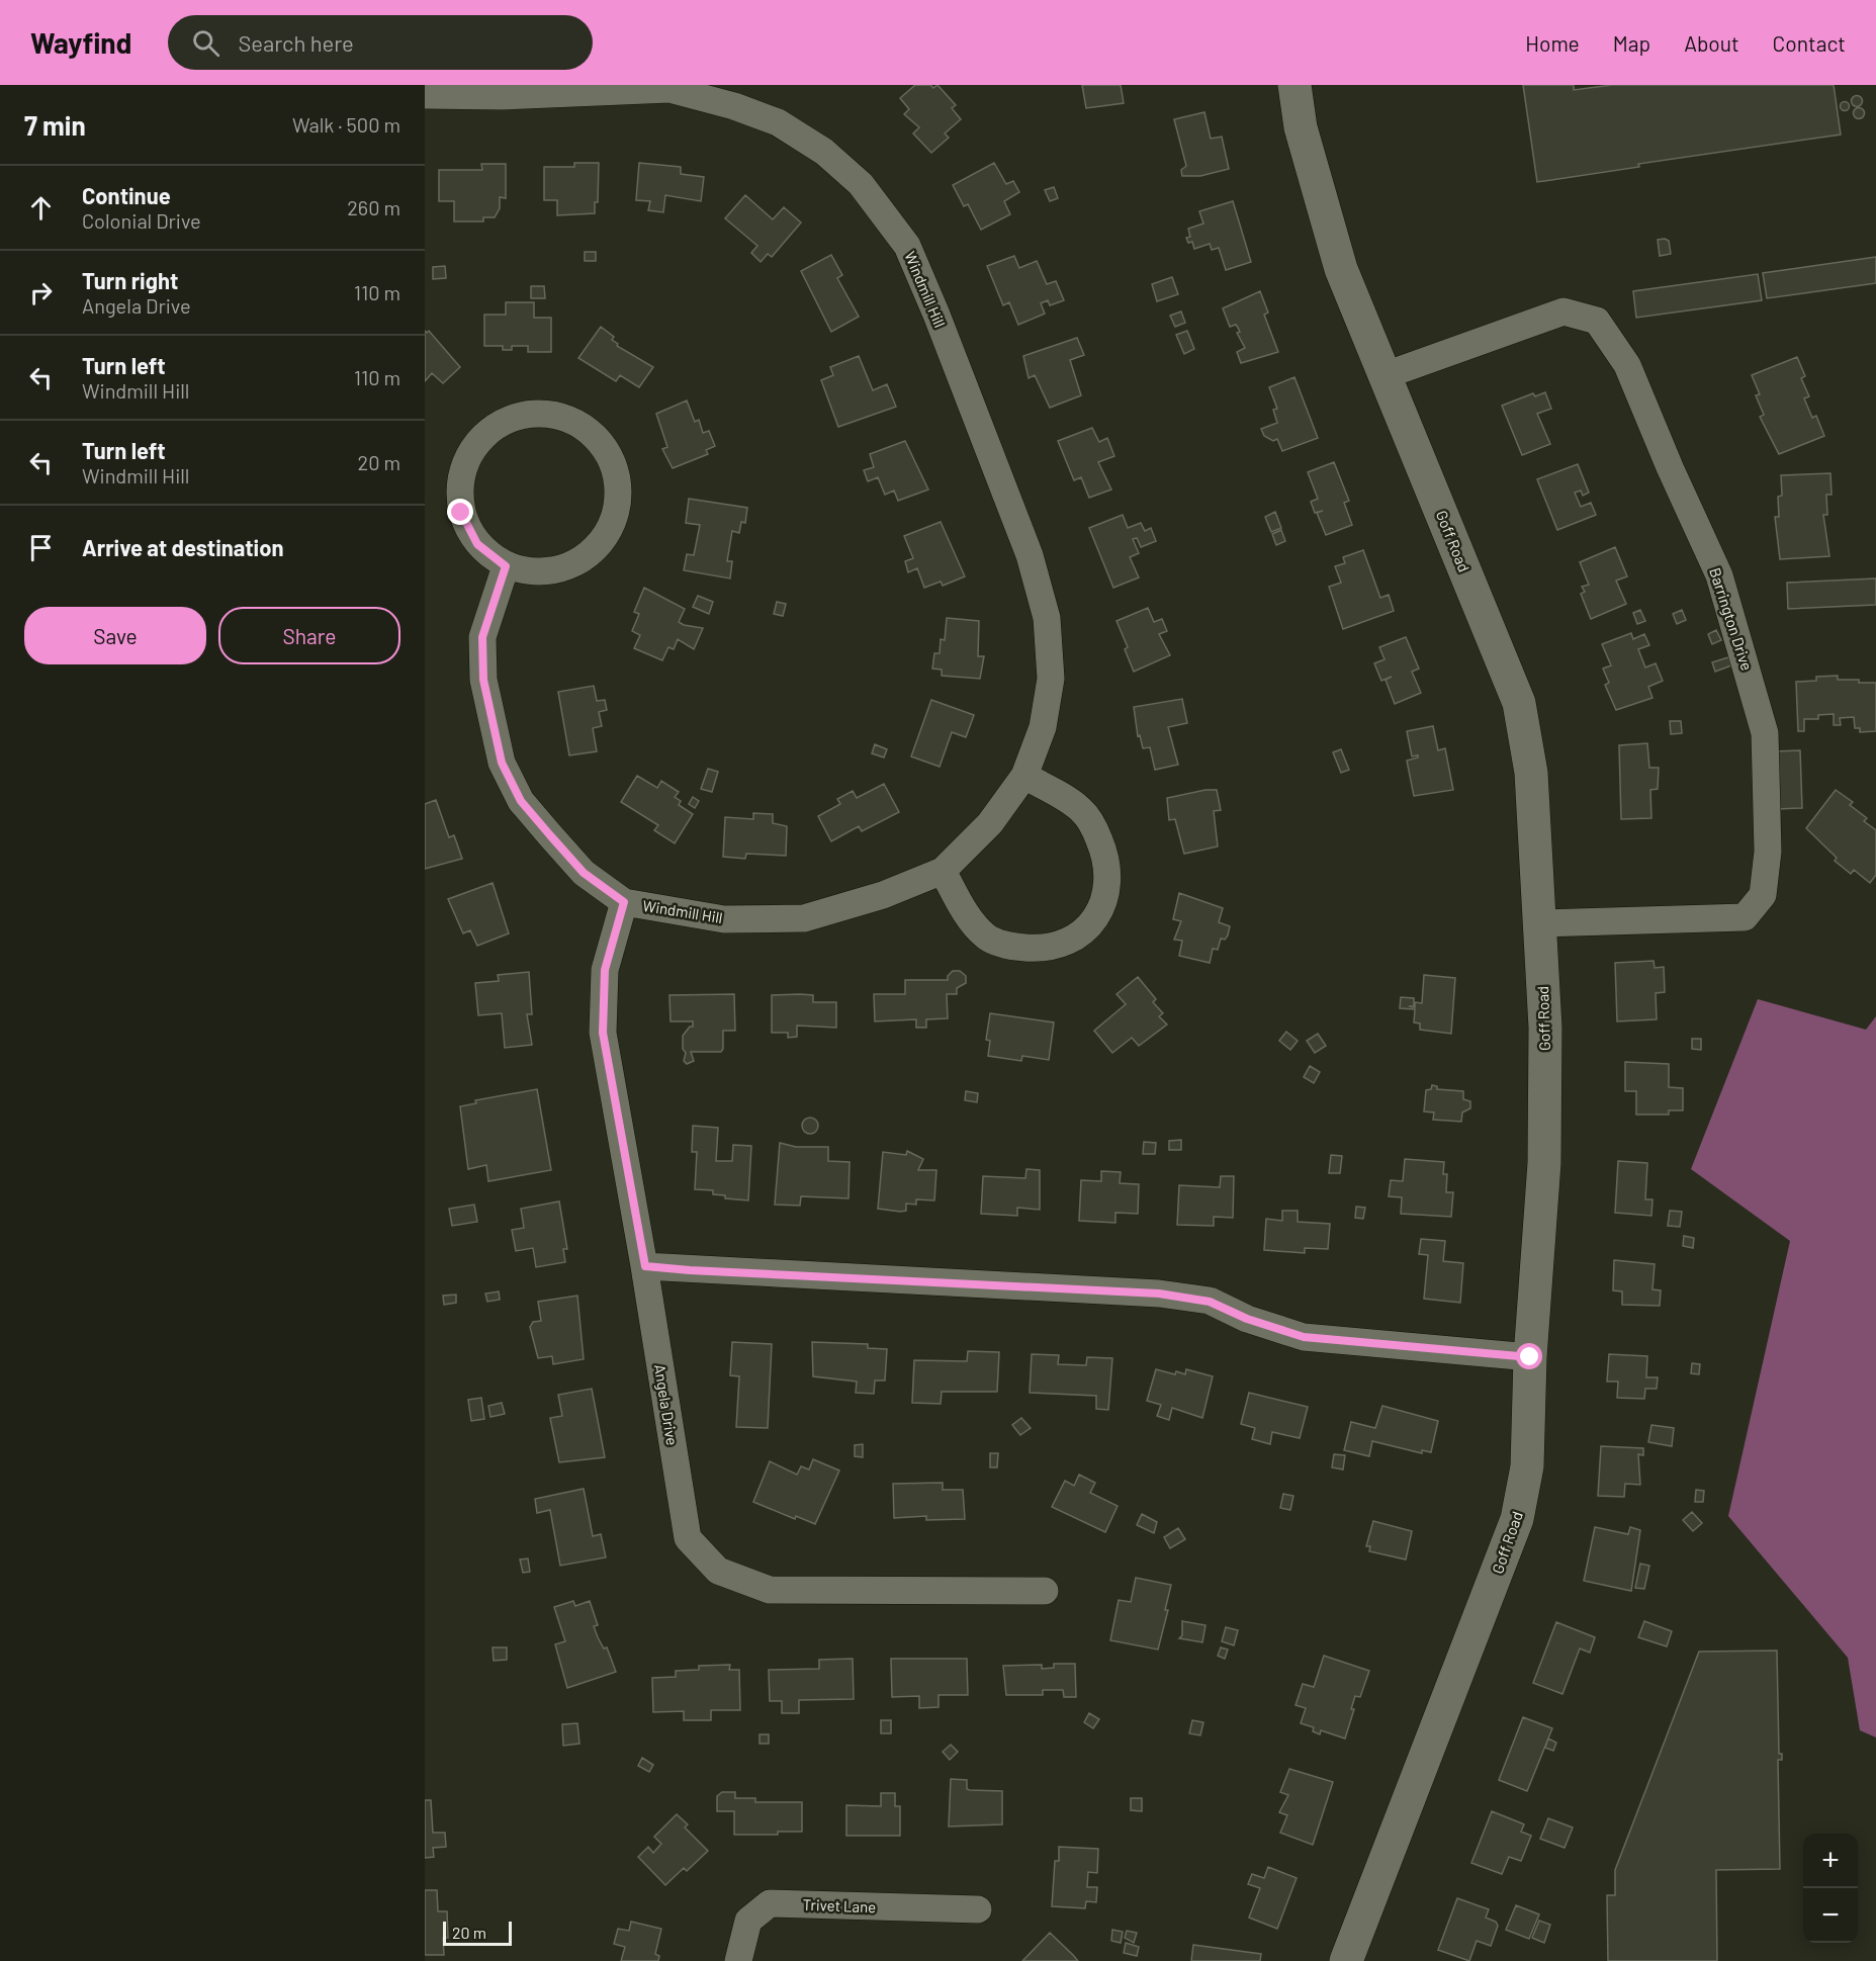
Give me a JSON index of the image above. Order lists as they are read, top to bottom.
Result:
{
  "streets": {
    "street": [
      "Windmill Hill",
      "Goff Road",
      "Barrington Drive",
      "Angela Drive",
      "Trivet Lane"
    ]
  },
  "crossings": [
    ["Windmill Hill", "Angela Drive"],
    ["Goff Road", "Barrington Drive"]
  ],
  "scale_bar": "20 m",
  "page": {
    "header": "Wayfind",
    "search": "Search here",
    "nav": [
      "Home",
      "Map",
      "About",
      "Contact"
    ],
    "heading": ["7 min", "Walk · 500 m"],
    "list": [
      ["Continue", "Colonial Drive", "260 m"],
      ["Turn right", "Angela Drive", "110 m"],
      ["Turn left", "Windmill Hill", "110 m"],
      ["Turn left", "Windmill Hill", "20 m"],
      "Arrive at destination"
    ],
    "buttons": ["Save", "Share"],
    "map_buttons": ["+", "−"],
    "scale": "20 m"
  }
}
